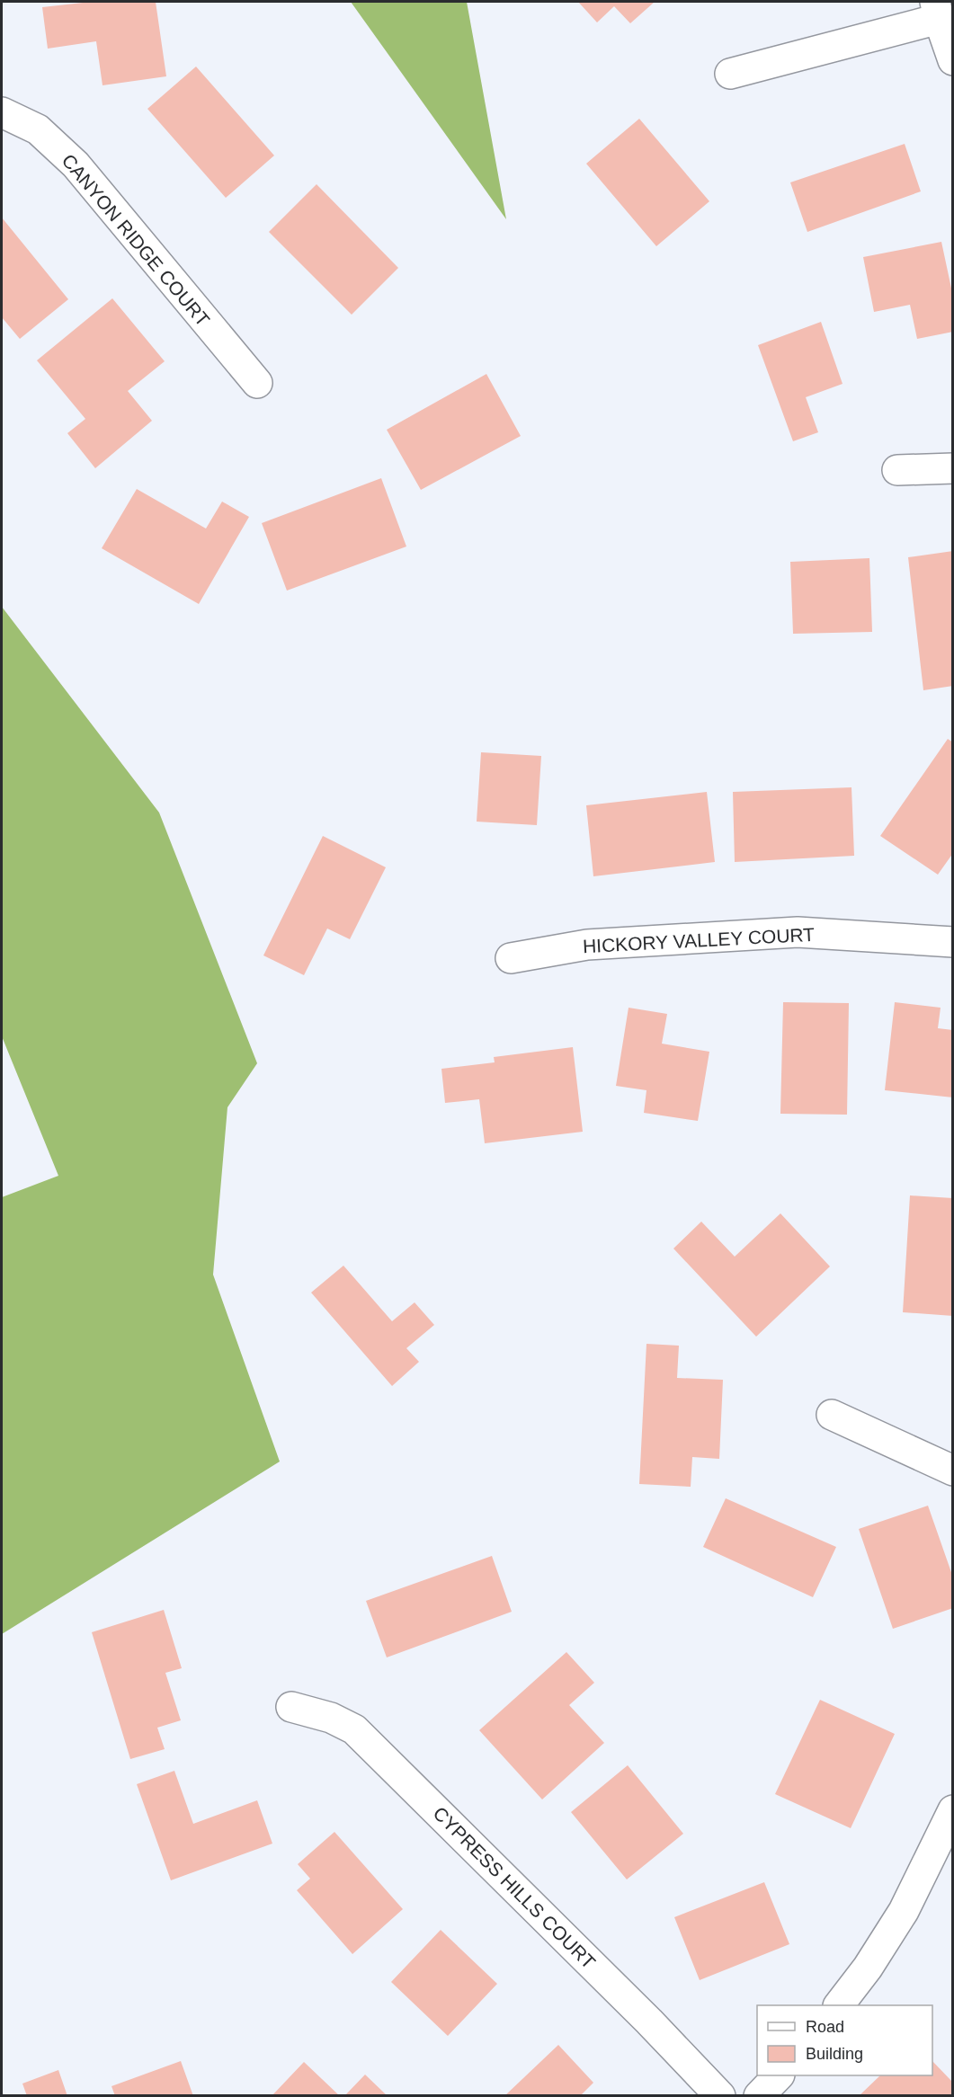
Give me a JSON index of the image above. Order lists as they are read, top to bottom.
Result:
{
  "streets": {
    "street": ["CANYON RIDGE COURT", "HICKORY VALLEY COURT", "CYPRESS HILLS COURT"]
  },
  "legend": ["Road", "Building"]
}
